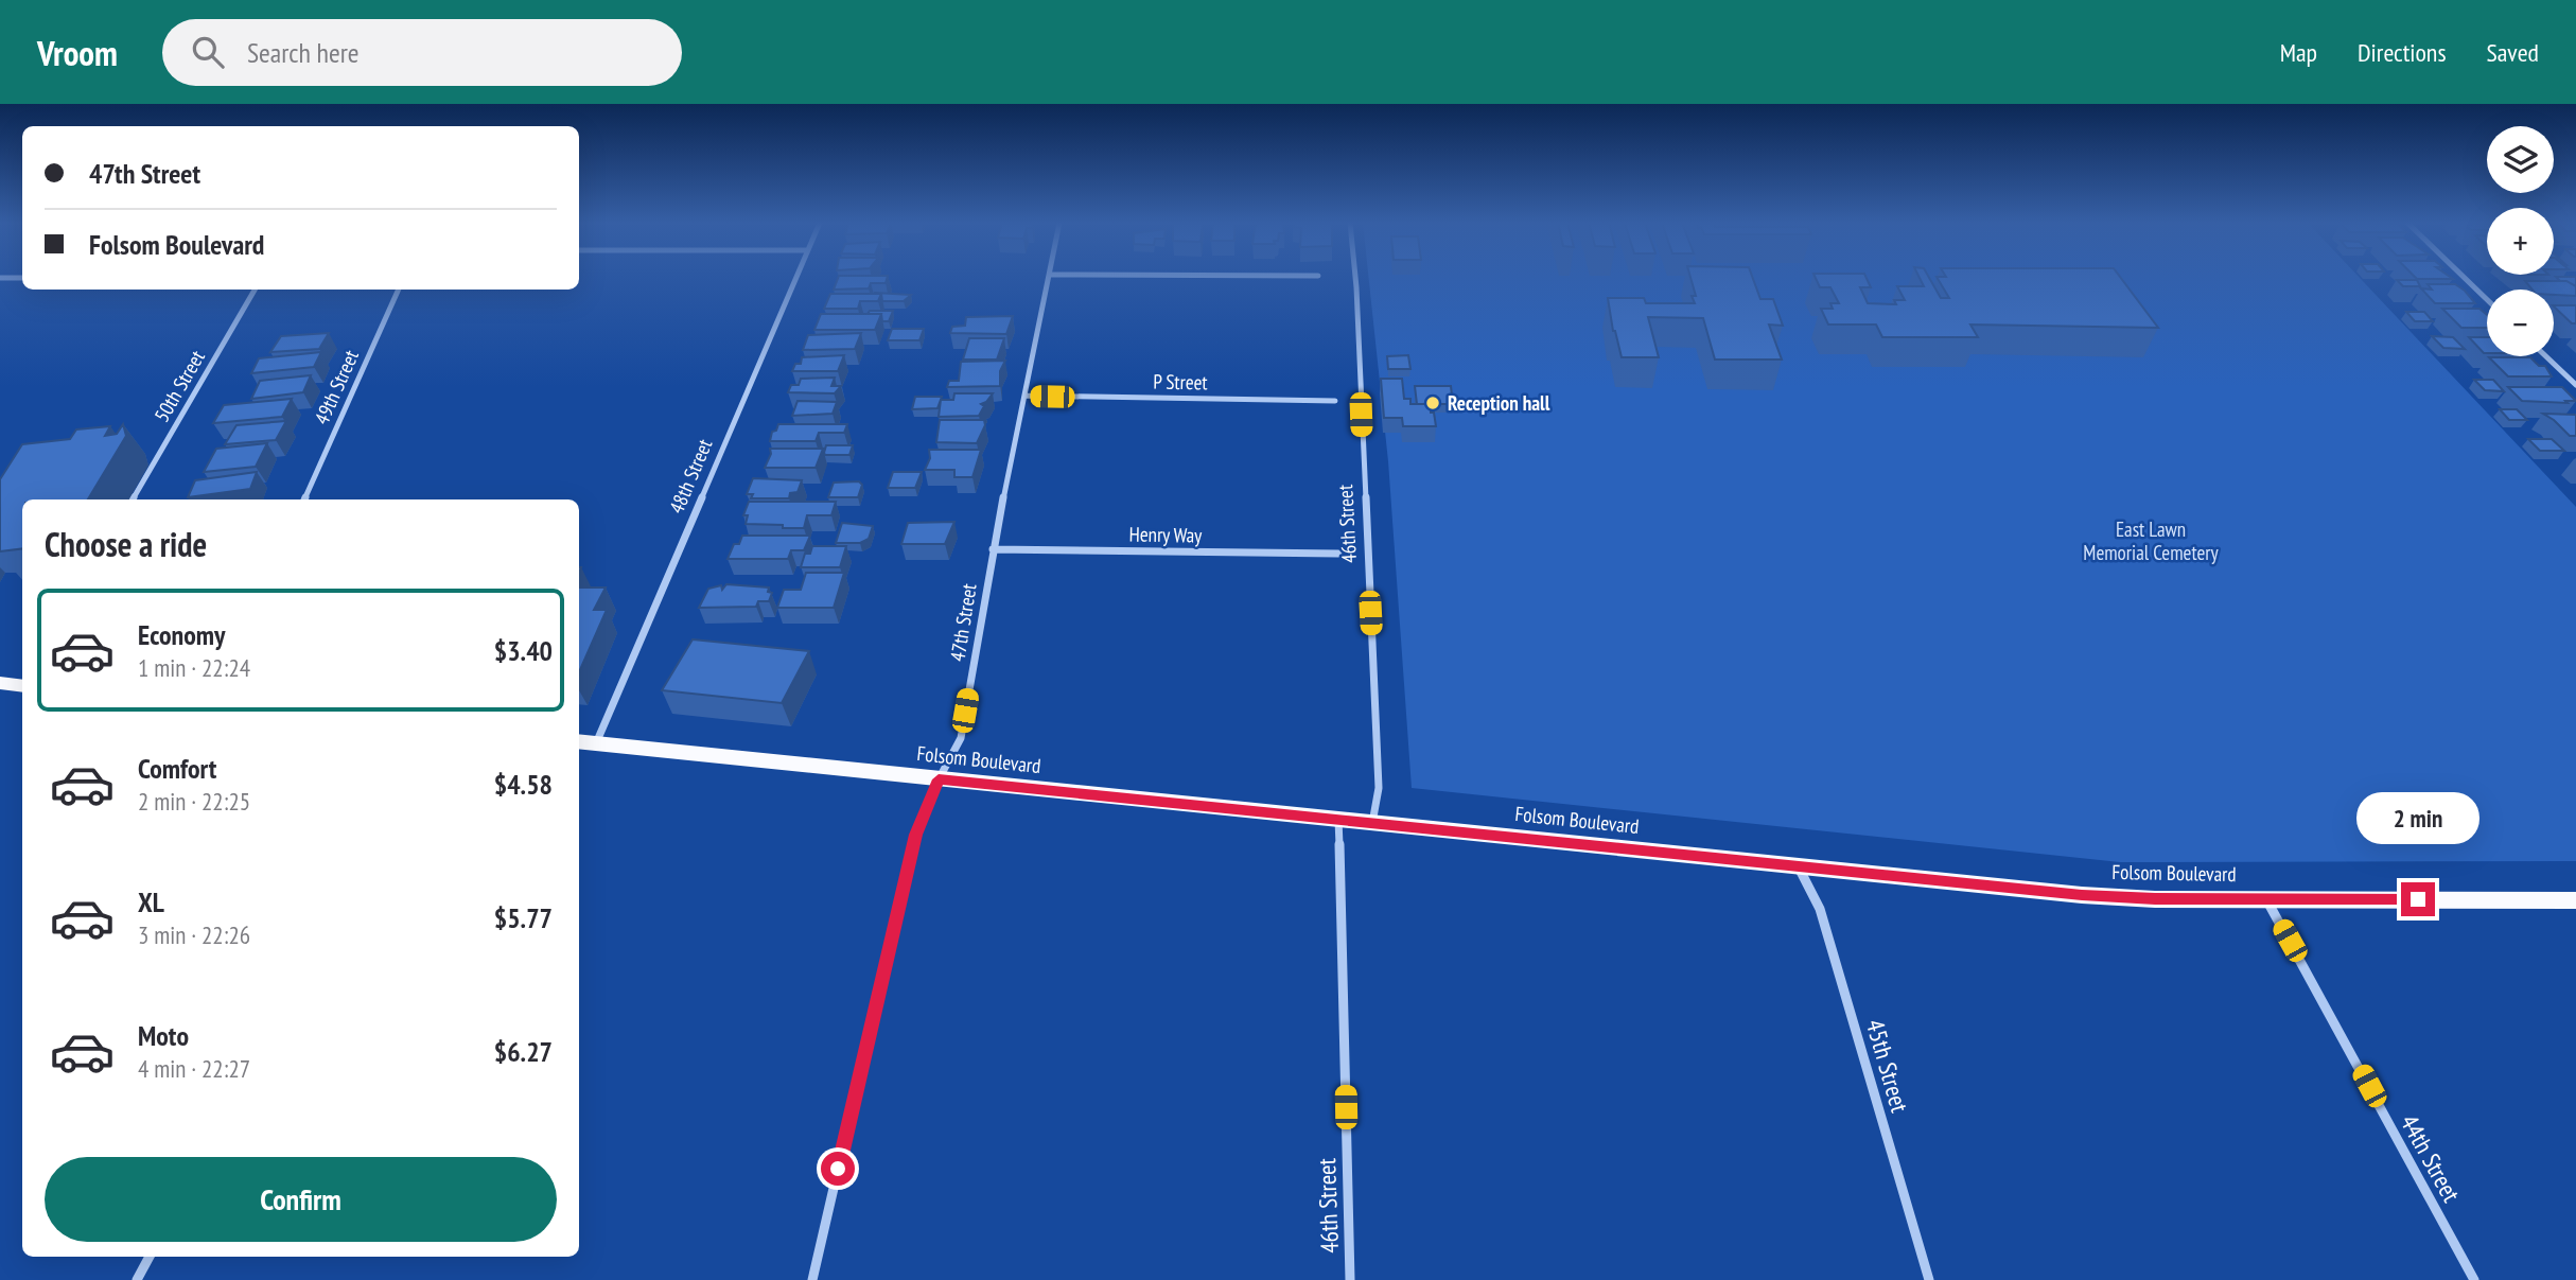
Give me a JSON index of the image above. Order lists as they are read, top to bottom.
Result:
{
  "streets": {
    "main road": ["Folsom Boulevard"],
    "street": [
      "P Street",
      "50th Street",
      "49th Street",
      "48th Street",
      "46th Street",
      "Henry Way",
      "47th Street",
      "45th Street",
      "44th Street"
    ]
  },
  "crossings": [
    ["P Street", "47th Street"],
    ["48th Street", "Folsom Boulevard"],
    ["46th Street", "Folsom Boulevard"],
    ["Henry Way", "47th Street"],
    ["47th Street", "Folsom Boulevard"],
    ["Folsom Boulevard", "45th Street"],
    ["Folsom Boulevard", "44th Street"]
  ],
  "parks": ["East Lawn Memorial Cemetery"],
  "places": ["Reception hall"],
  "page": {
    "header": "Vroom",
    "search": "Search here",
    "nav": ["Map", "Directions", "Saved"],
    "map_buttons": ["+", "−"],
    "banner": ["47th Street", "Folsom Boulevard"],
    "heading": "Choose a ride",
    "list": [
      {
        "name": "Economy",
        "note": "1 min · 22:24",
        "value": "$3.40"
      },
      {
        "name": "Comfort",
        "note": "2 min · 22:25",
        "value": "$4.58"
      },
      {
        "name": "XL",
        "note": "3 min · 22:26",
        "value": "$5.77"
      },
      {
        "name": "Moto",
        "note": "4 min · 22:27",
        "value": "$6.27"
      }
    ],
    "bubble": "2 min",
    "buttons": "Confirm"
  }
}
